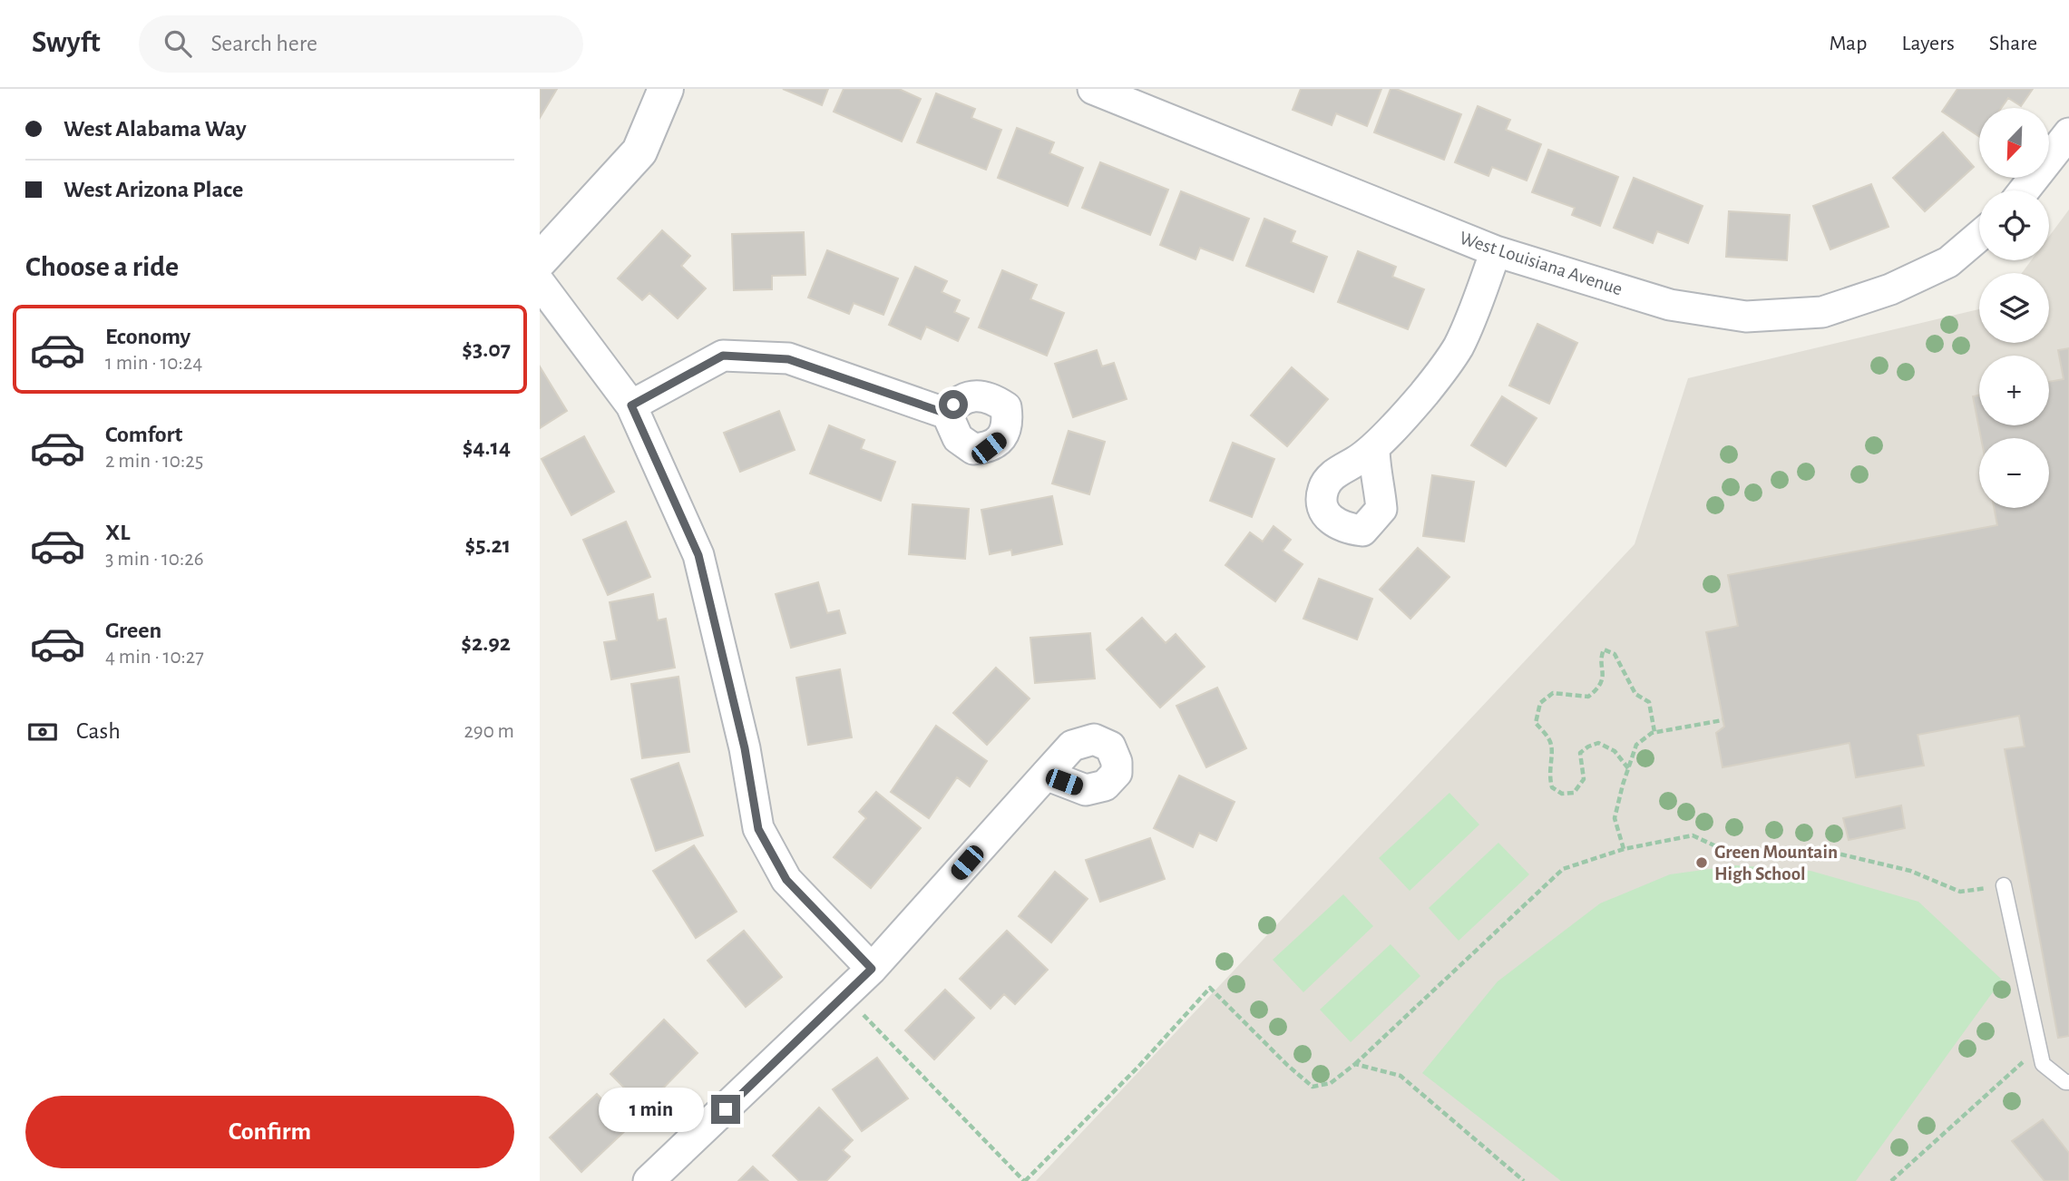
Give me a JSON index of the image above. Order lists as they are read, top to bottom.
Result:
{
  "streets": {
    "street": ["West Louisiana Avenue"]
  },
  "places": ["Green Mountain High School"],
  "north": "bottom left",
  "page": {
    "header": "Swyft",
    "search": "Search here",
    "nav": ["Map", "Layers", "Share"],
    "banner": ["West Alabama Way", "West Arizona Place"],
    "map_buttons": ["+", "−"],
    "heading": "Choose a ride",
    "list": [
      {
        "name": "Economy",
        "note": "1 min · 10:24",
        "value": "$3.07"
      },
      {
        "name": "Comfort",
        "note": "2 min · 10:25",
        "value": "$4.14"
      },
      {
        "name": "XL",
        "note": "3 min · 10:26",
        "value": "$5.21"
      },
      {
        "name": "Green",
        "note": "4 min · 10:27",
        "value": "$2.92"
      }
    ],
    "pay": ["Cash", "290 m"],
    "buttons": "Confirm",
    "bubble": "1 min"
  }
}
